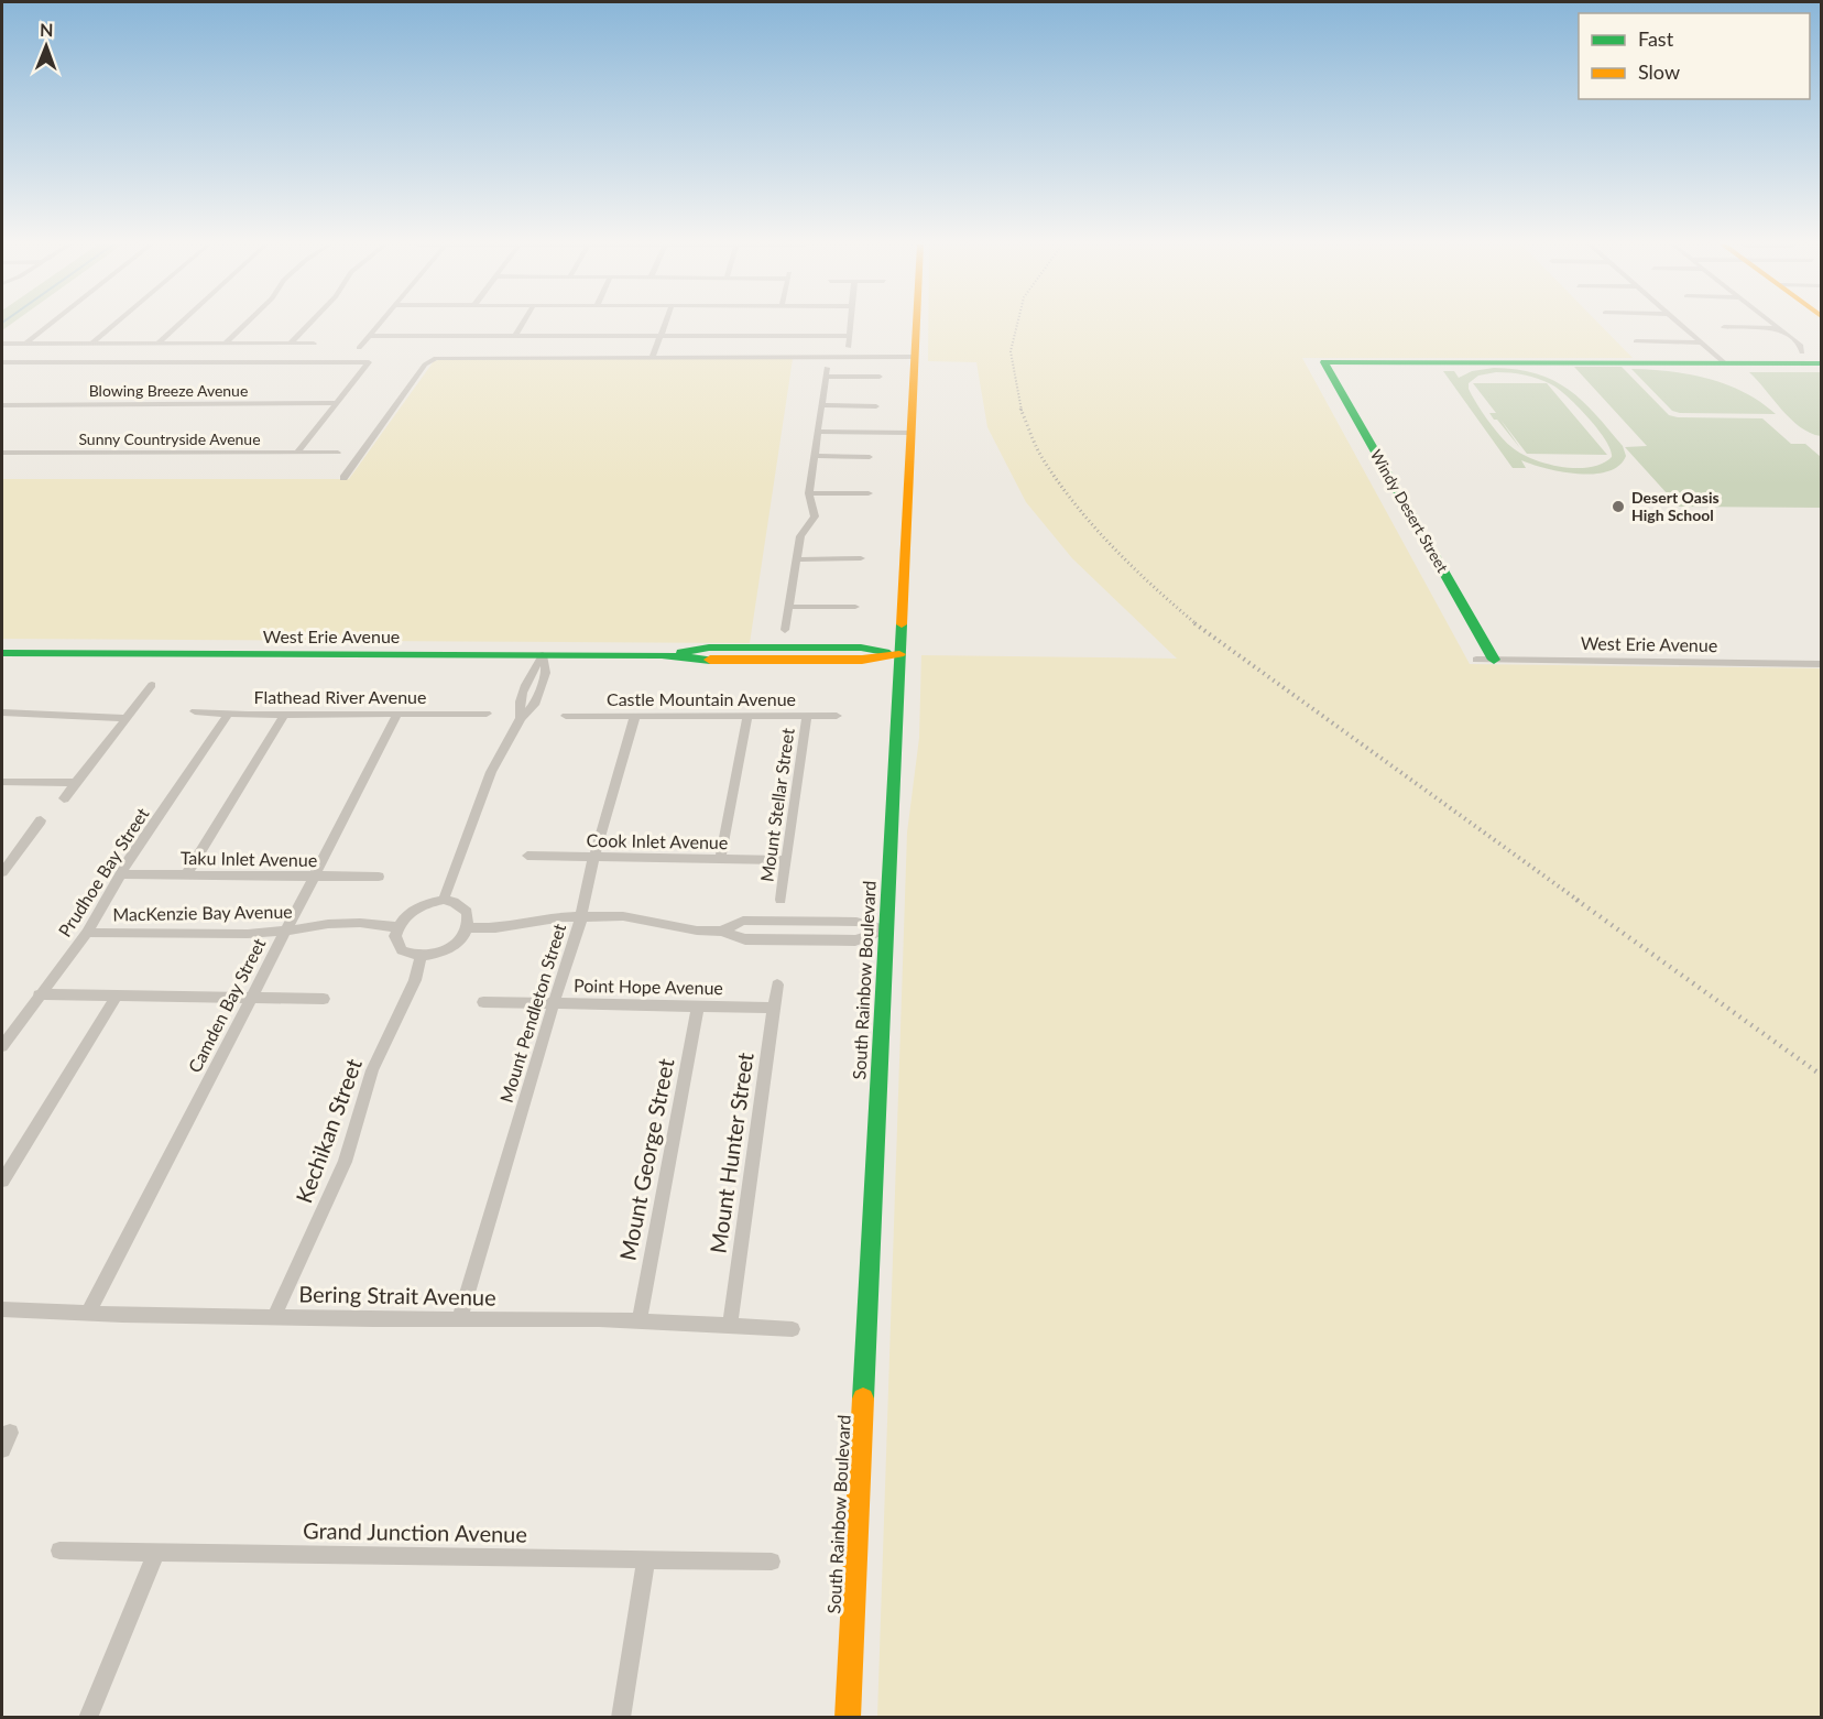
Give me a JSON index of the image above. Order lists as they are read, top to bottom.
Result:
{
  "streets": {
    "street": [
      "Blowing Breeze Avenue",
      "Sunny Countryside Avenue",
      "Windy Desert Street",
      "West Erie Avenue",
      "Flathead River Avenue",
      "Castle Mountain Avenue",
      "Mount Stellar Street",
      "Cook Inlet Avenue",
      "Taku Inlet Avenue",
      "Prudhoe Bay Street",
      "MacKenzie Bay Avenue",
      "South Rainbow Boulevard",
      "Point Hope Avenue",
      "Camden Bay Street",
      "Mount Pendleton Street",
      "Kechikan Street",
      "Mount Hunter Street",
      "Mount George Street",
      "Bering Strait Avenue",
      "Grand Junction Avenue"
    ]
  },
  "crossings": [
    ["Windy Desert Street", "West Erie Avenue"],
    ["West Erie Avenue", "South Rainbow Boulevard"],
    ["Flathead River Avenue", "Prudhoe Bay Street"],
    ["Flathead River Avenue", "Camden Bay Street"],
    ["Castle Mountain Avenue", "Mount Stellar Street"],
    ["Castle Mountain Avenue", "Mount Pendleton Street"],
    ["Mount Stellar Street", "Cook Inlet Avenue"],
    ["Cook Inlet Avenue", "Mount Pendleton Street"],
    ["Taku Inlet Avenue", "Prudhoe Bay Street"],
    ["Taku Inlet Avenue", "Camden Bay Street"],
    ["Prudhoe Bay Street", "MacKenzie Bay Avenue"],
    ["MacKenzie Bay Avenue", "Camden Bay Street"],
    ["MacKenzie Bay Avenue", "Kechikan Street"],
    ["Point Hope Avenue", "Mount Pendleton Street"],
    ["Point Hope Avenue", "Mount Hunter Street"],
    ["Point Hope Avenue", "Mount George Street"],
    ["Camden Bay Street", "Bering Strait Avenue"],
    ["Mount Pendleton Street", "Bering Strait Avenue"],
    ["Kechikan Street", "Bering Strait Avenue"],
    ["Mount Hunter Street", "Bering Strait Avenue"],
    ["Mount George Street", "Bering Strait Avenue"]
  ],
  "places": ["Desert Oasis High School"],
  "legend": ["Fast", "Slow"],
  "north": "top"
}
